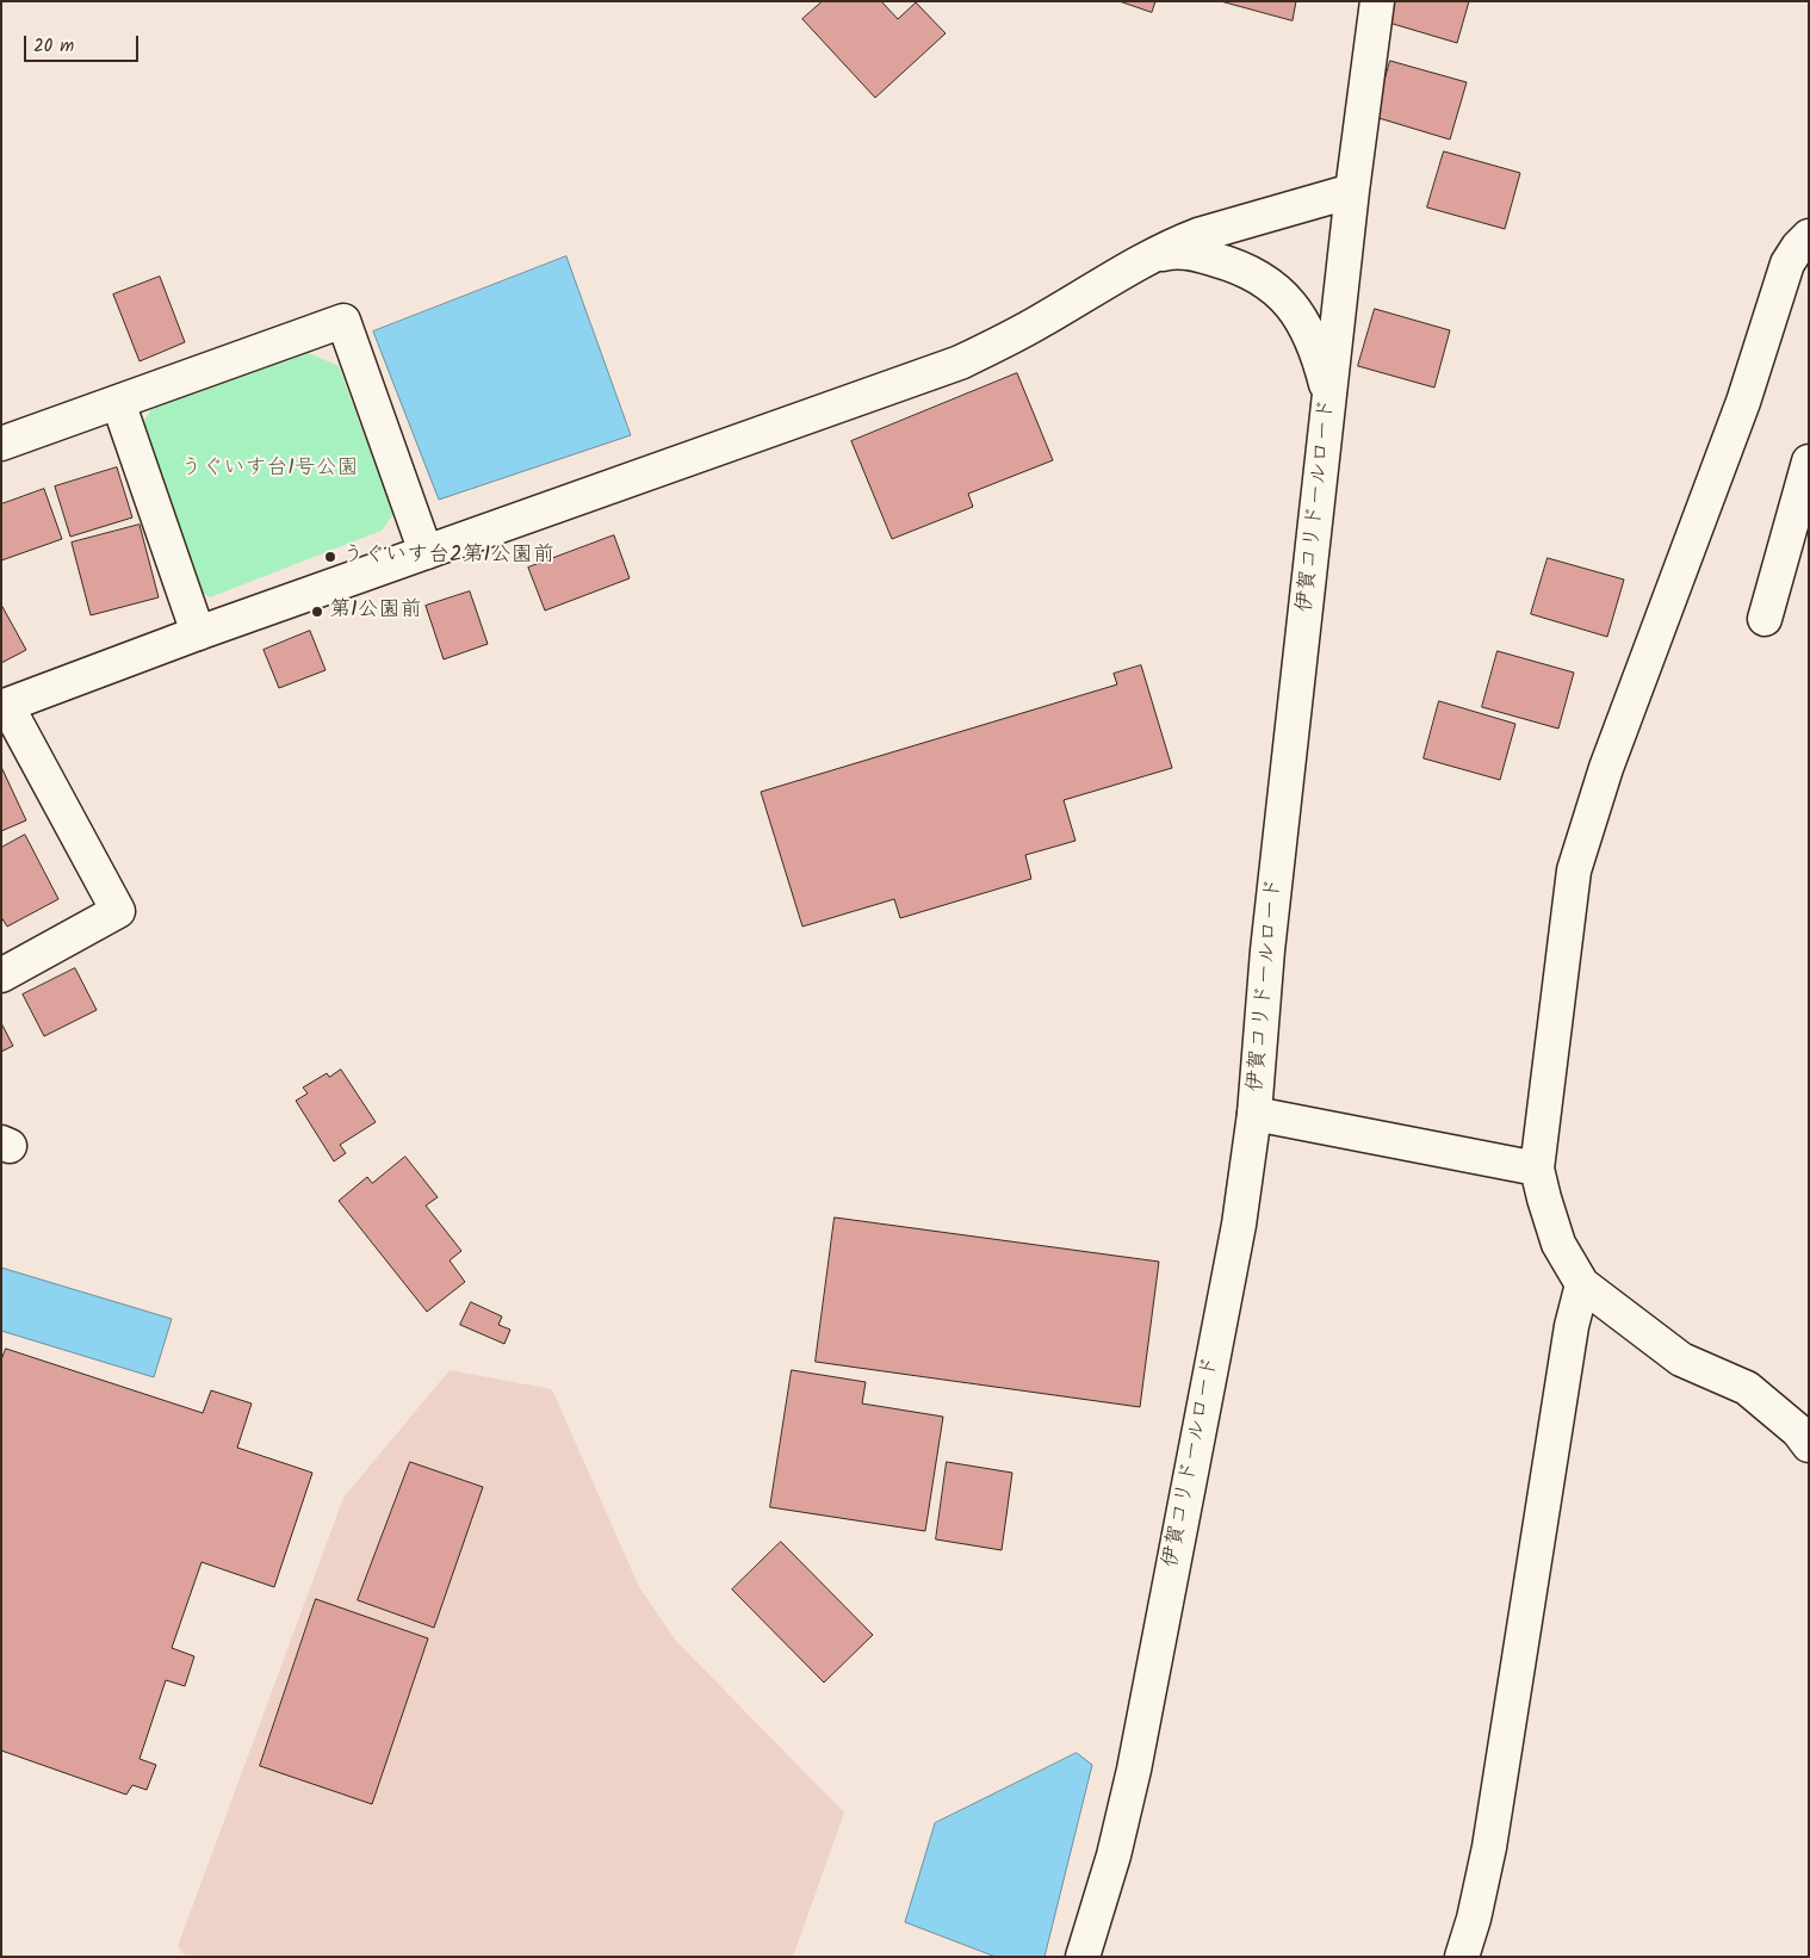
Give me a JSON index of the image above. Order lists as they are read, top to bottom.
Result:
{
  "streets": {
    "street": ["伊賀コリドールロード"]
  },
  "parks": ["うぐいす台1号公園"],
  "places": ["うぐいす台2第1公園前", "第1公園前"],
  "scale_bar": "20 m"
}
